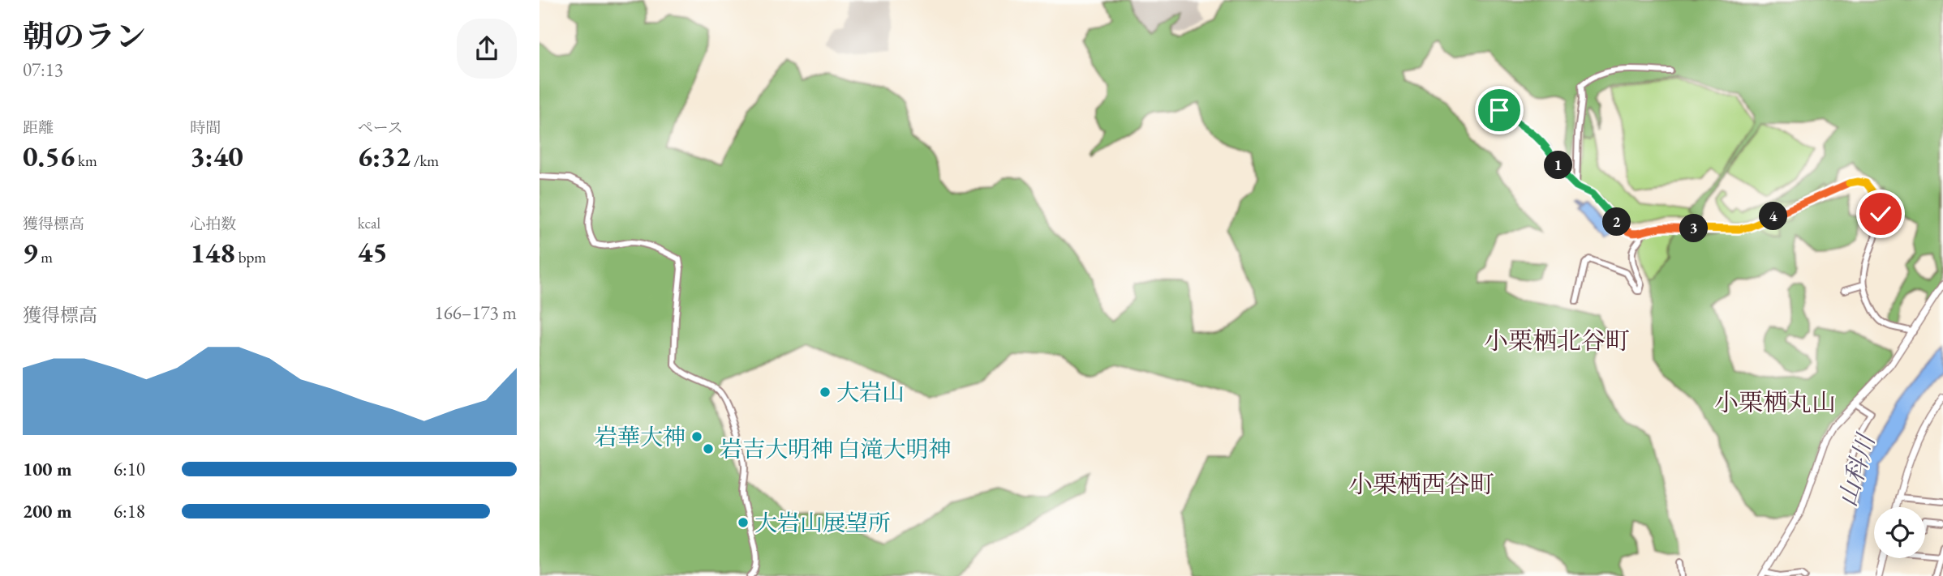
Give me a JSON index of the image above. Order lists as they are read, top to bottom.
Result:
{
  "districts": ["小栗栖北谷町", "小栗栖丸山", "小栗栖西谷町"],
  "water": ["山科川"],
  "places": [
    "大岩山",
    "岩華大神",
    "岩吉大明神 白滝大明神",
    "大岩山展望所"
  ],
  "page": {
    "heading": ["朝のラン", "07:13"],
    "stats": [
      ["距離", "0.56 km"],
      ["時間", "3:40"],
      ["ペース", "6:32 /km"],
      ["獲得標高", "9 m"],
      ["心拍数", "148 bpm"],
      ["kcal", "45"]
    ],
    "pins": [
      "1",
      "4",
      "2",
      "3"
    ],
    "chart": ["獲得標高", "166–173 m"],
    "list": [
      {
        "name": "100 m",
        "note": "6:10"
      },
      {
        "name": "200 m",
        "note": "6:18"
      }
    ]
  }
}
